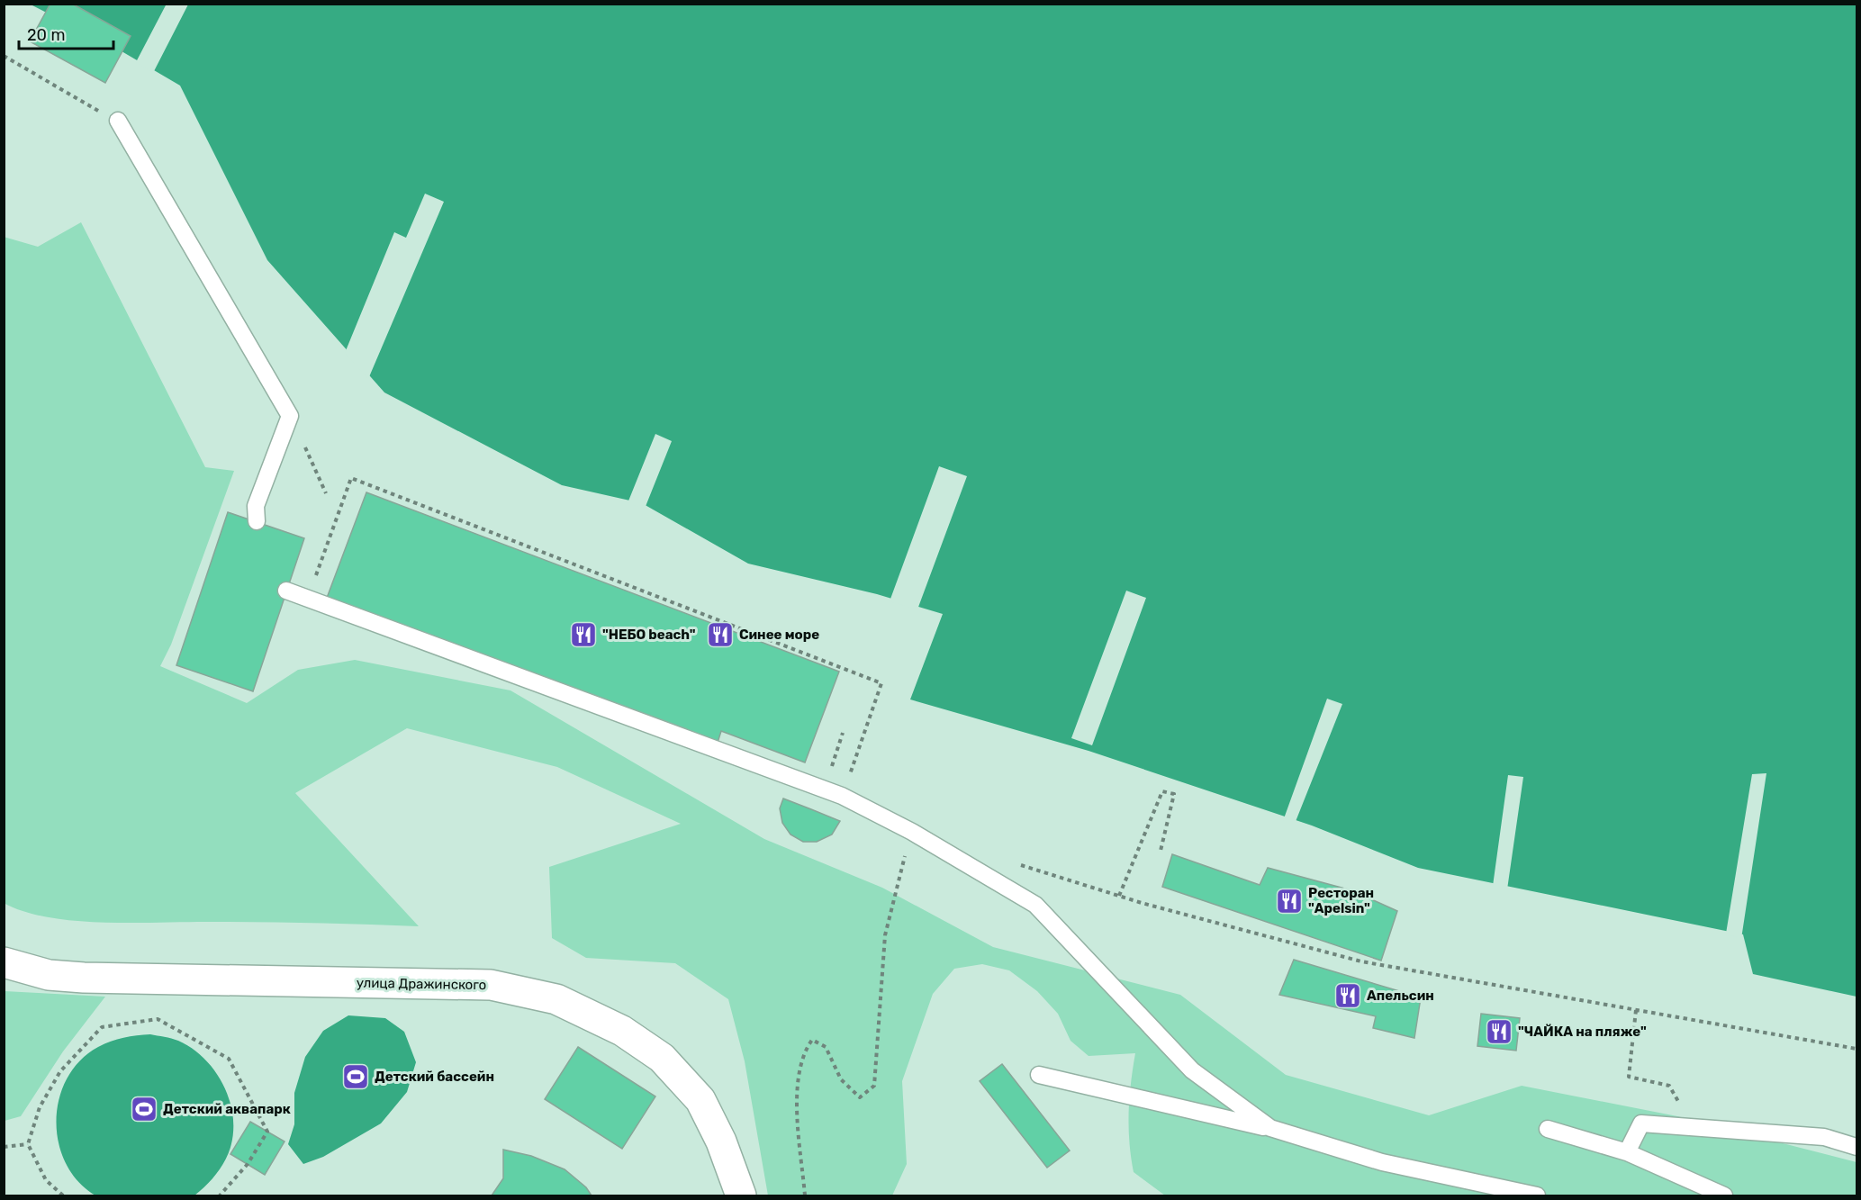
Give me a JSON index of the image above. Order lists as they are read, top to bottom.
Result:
{
  "streets": {
    "street": ["улица Дражинского"]
  },
  "places": {
    "restaurant": [
      "\"НЕБО beach\"",
      "Синее море",
      "Ресторан \"Apelsin\"",
      "Апельсин",
      "\"ЧАЙКА на пляже\""
    ],
    "sports": ["Детский бассейн", "Детский аквапарк"]
  },
  "scale_bar": "20 m"
}
